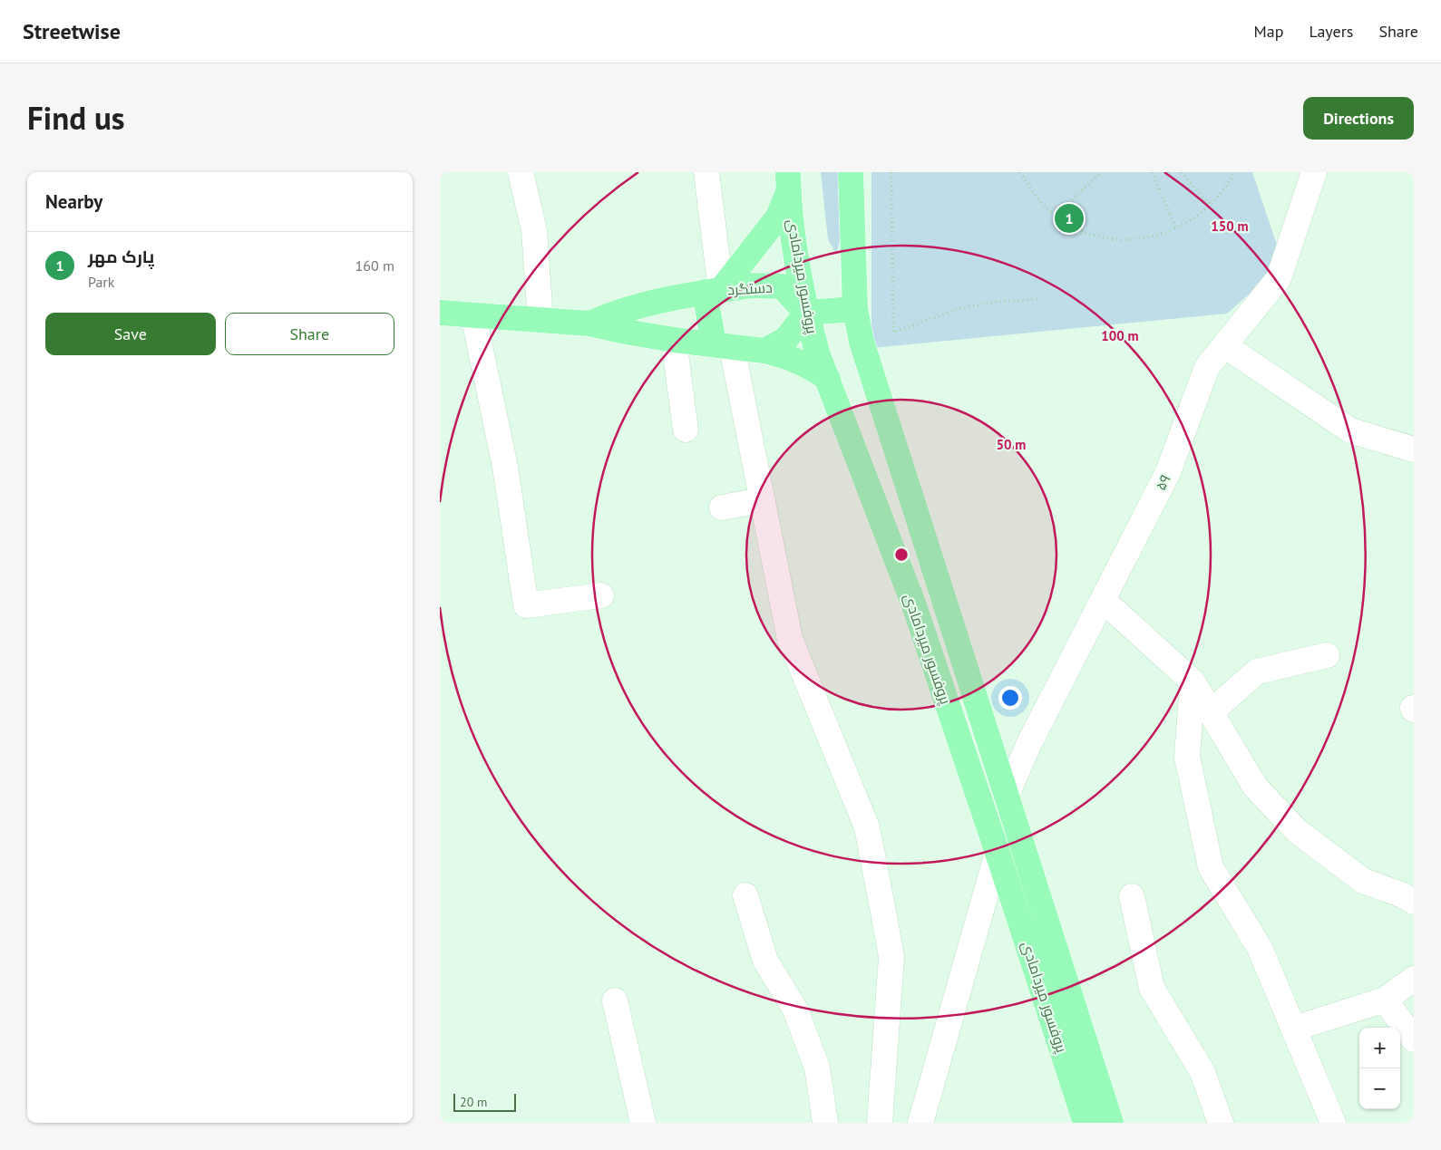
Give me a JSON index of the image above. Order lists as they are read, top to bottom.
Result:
{
  "streets": {
    "main road": ["پروفسور میردامادی", "دستگرد"],
    "street": ["۵۹"]
  },
  "crossings": [
    ["پروفسور میردامادی", "دستگرد"],
    ["پروفسور میردامادی", "۵۹"]
  ],
  "scale_bar": "20 m",
  "page": {
    "header": "Streetwise",
    "nav": ["Map", "Layers", "Share"],
    "title": "Find us",
    "buttons": [
      "Directions",
      ["Save", "Share"]
    ],
    "heading": "Nearby",
    "pins": "1",
    "list": [
      {
        "mark": "1",
        "name": "پارک مهر",
        "note": "Park",
        "value": "160 m"
      }
    ],
    "map_buttons": ["+", "−"],
    "scale": "20 m"
  },
  "rings": ["150 m", "100 m", "50 m"]
}
